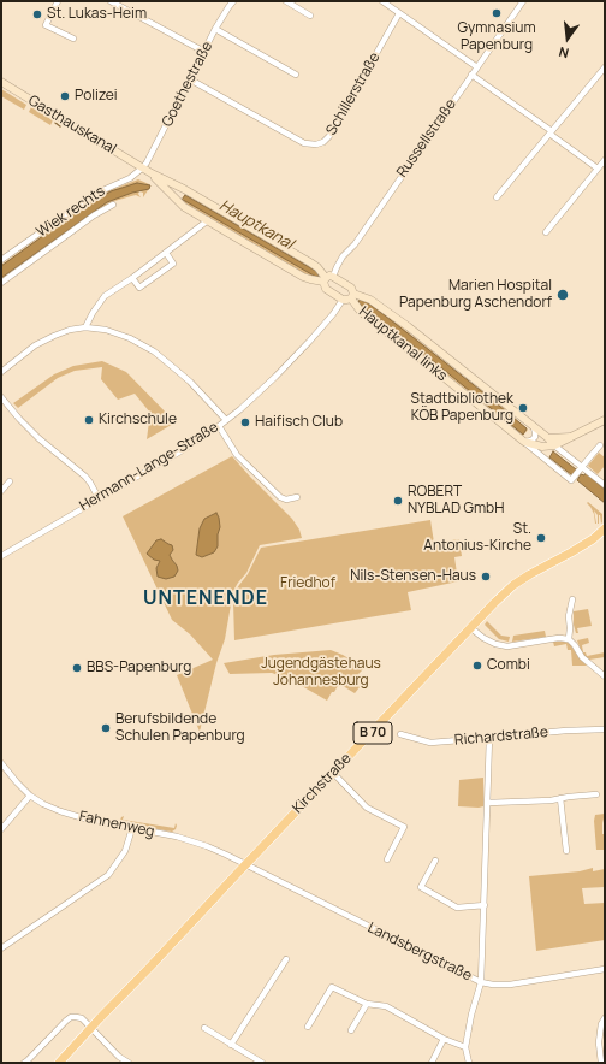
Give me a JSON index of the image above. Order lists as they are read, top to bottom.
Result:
{
  "streets": {
    "main road": ["B 70", "Kirchstraße"],
    "street": [
      "Goethestraße",
      "Schillerstraße",
      "Gasthauskanal",
      "Russellstraße",
      "Wiek rechts",
      "Hauptkanal links",
      "Hermann-Lange-Straße",
      "Richardstraße",
      "Fahnenweg",
      "Landsbergstraße"
    ]
  },
  "crossings": [
    ["Goethestraße", "Schillerstraße"],
    ["Goethestraße", "Gasthauskanal"],
    ["Goethestraße", "Wiek rechts"],
    ["Gasthauskanal", "Wiek rechts"],
    ["Hauptkanal links", "Hermann-Lange-Straße"],
    ["Kirchstraße", "Fahnenweg"],
    ["Kirchstraße", "Landsbergstraße"],
    ["Fahnenweg", "Landsbergstraße"]
  ],
  "districts": ["UNTENENDE"],
  "water": ["Hauptkanal"],
  "parks": ["Friedhof", "Jugendgästehaus Johannesburg"],
  "places": [
    "Gymnasium Papenburg",
    "St. Lukas-Heim",
    "Polizei",
    "Marien Hospital Papenburg Aschendorf",
    "Stadtbibliothek KÖB Papenburg",
    "Kirchschule",
    "Haifisch Club",
    "ROBERT NYBLAD GmbH",
    "St. Antonius-Kirche",
    "Nils-Stensen-Haus",
    "Combi",
    "BBS-Papenburg",
    "Berufsbildende Schulen Papenburg"
  ],
  "north": "bottom"
}
